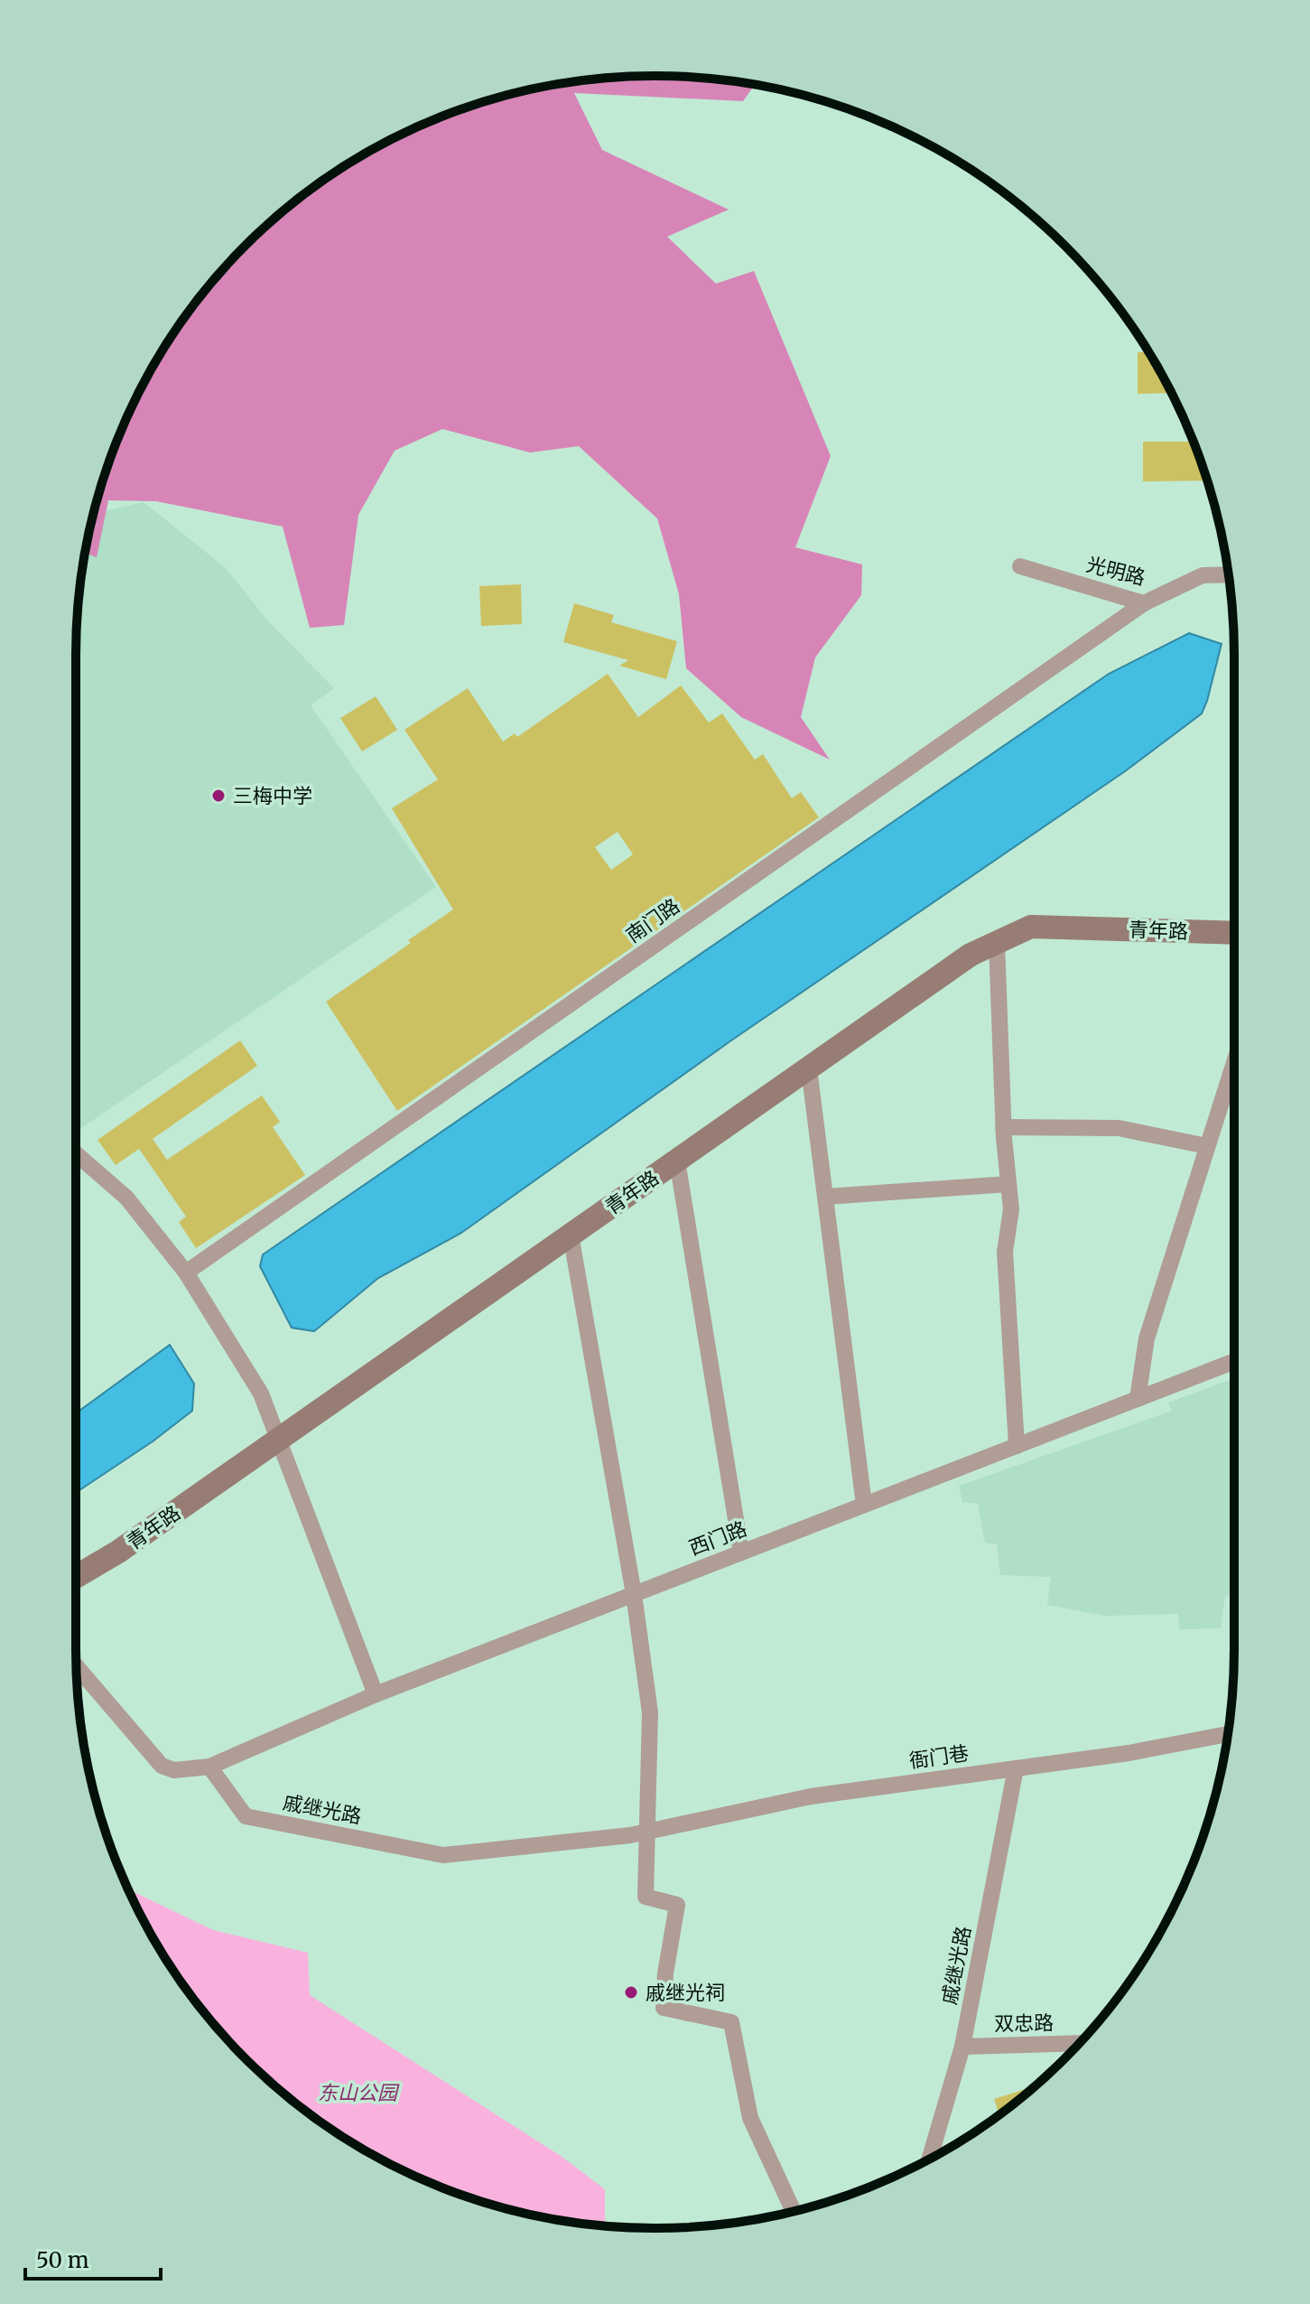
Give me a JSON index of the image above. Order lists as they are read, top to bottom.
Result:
{
  "streets": {
    "main road": ["青年路"],
    "street": [
      "光明路",
      "南门路",
      "西门路",
      "衙门巷",
      "戚继光路",
      "双忠路"
    ]
  },
  "crossings": [
    ["光明路", "南门路"],
    ["西门路", "戚继光路"],
    ["衙门巷", "戚继光路"],
    ["戚继光路", "双忠路"]
  ],
  "parks": ["东山公园"],
  "places": ["三梅中学", "戚继光祠"],
  "scale_bar": "50 m"
}
